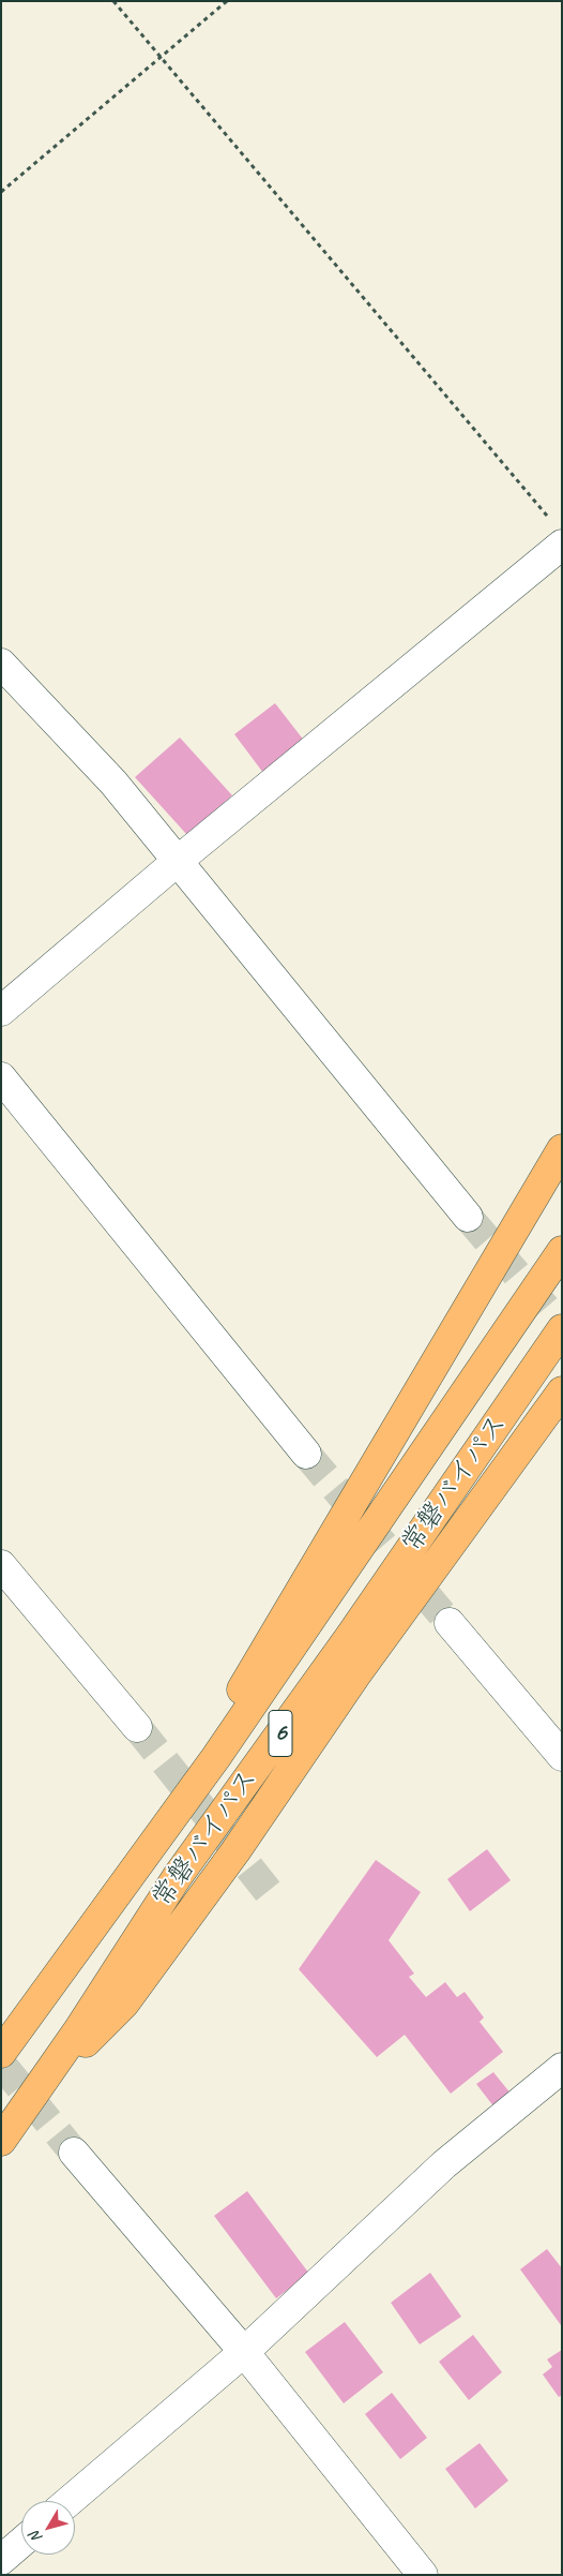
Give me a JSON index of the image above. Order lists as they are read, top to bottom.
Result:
{
  "streets": {
    "highway": ["常磐バイパス", "6"]
  },
  "north": "bottom left"
}
